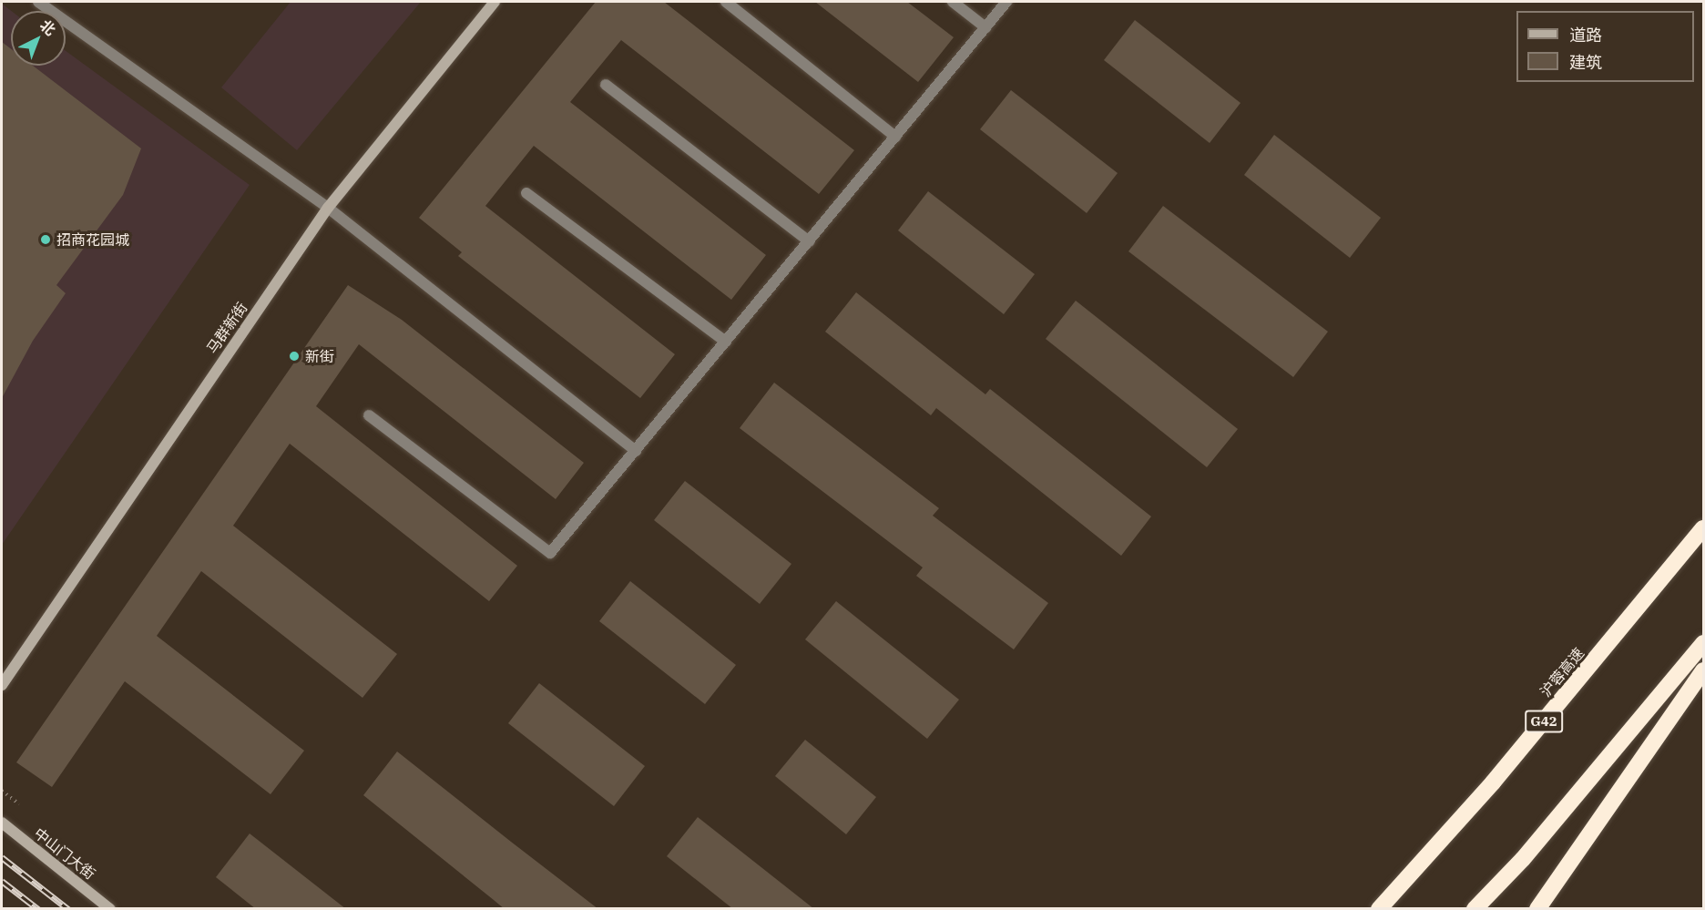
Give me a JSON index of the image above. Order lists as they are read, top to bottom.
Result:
{
  "streets": {
    "highway": ["沪蓉高速", "G42"],
    "main road": ["马群新街", "中山门大街"]
  },
  "places": ["招商花园城", "新街"],
  "legend": ["道路", "建筑"],
  "north": "top right"
}
